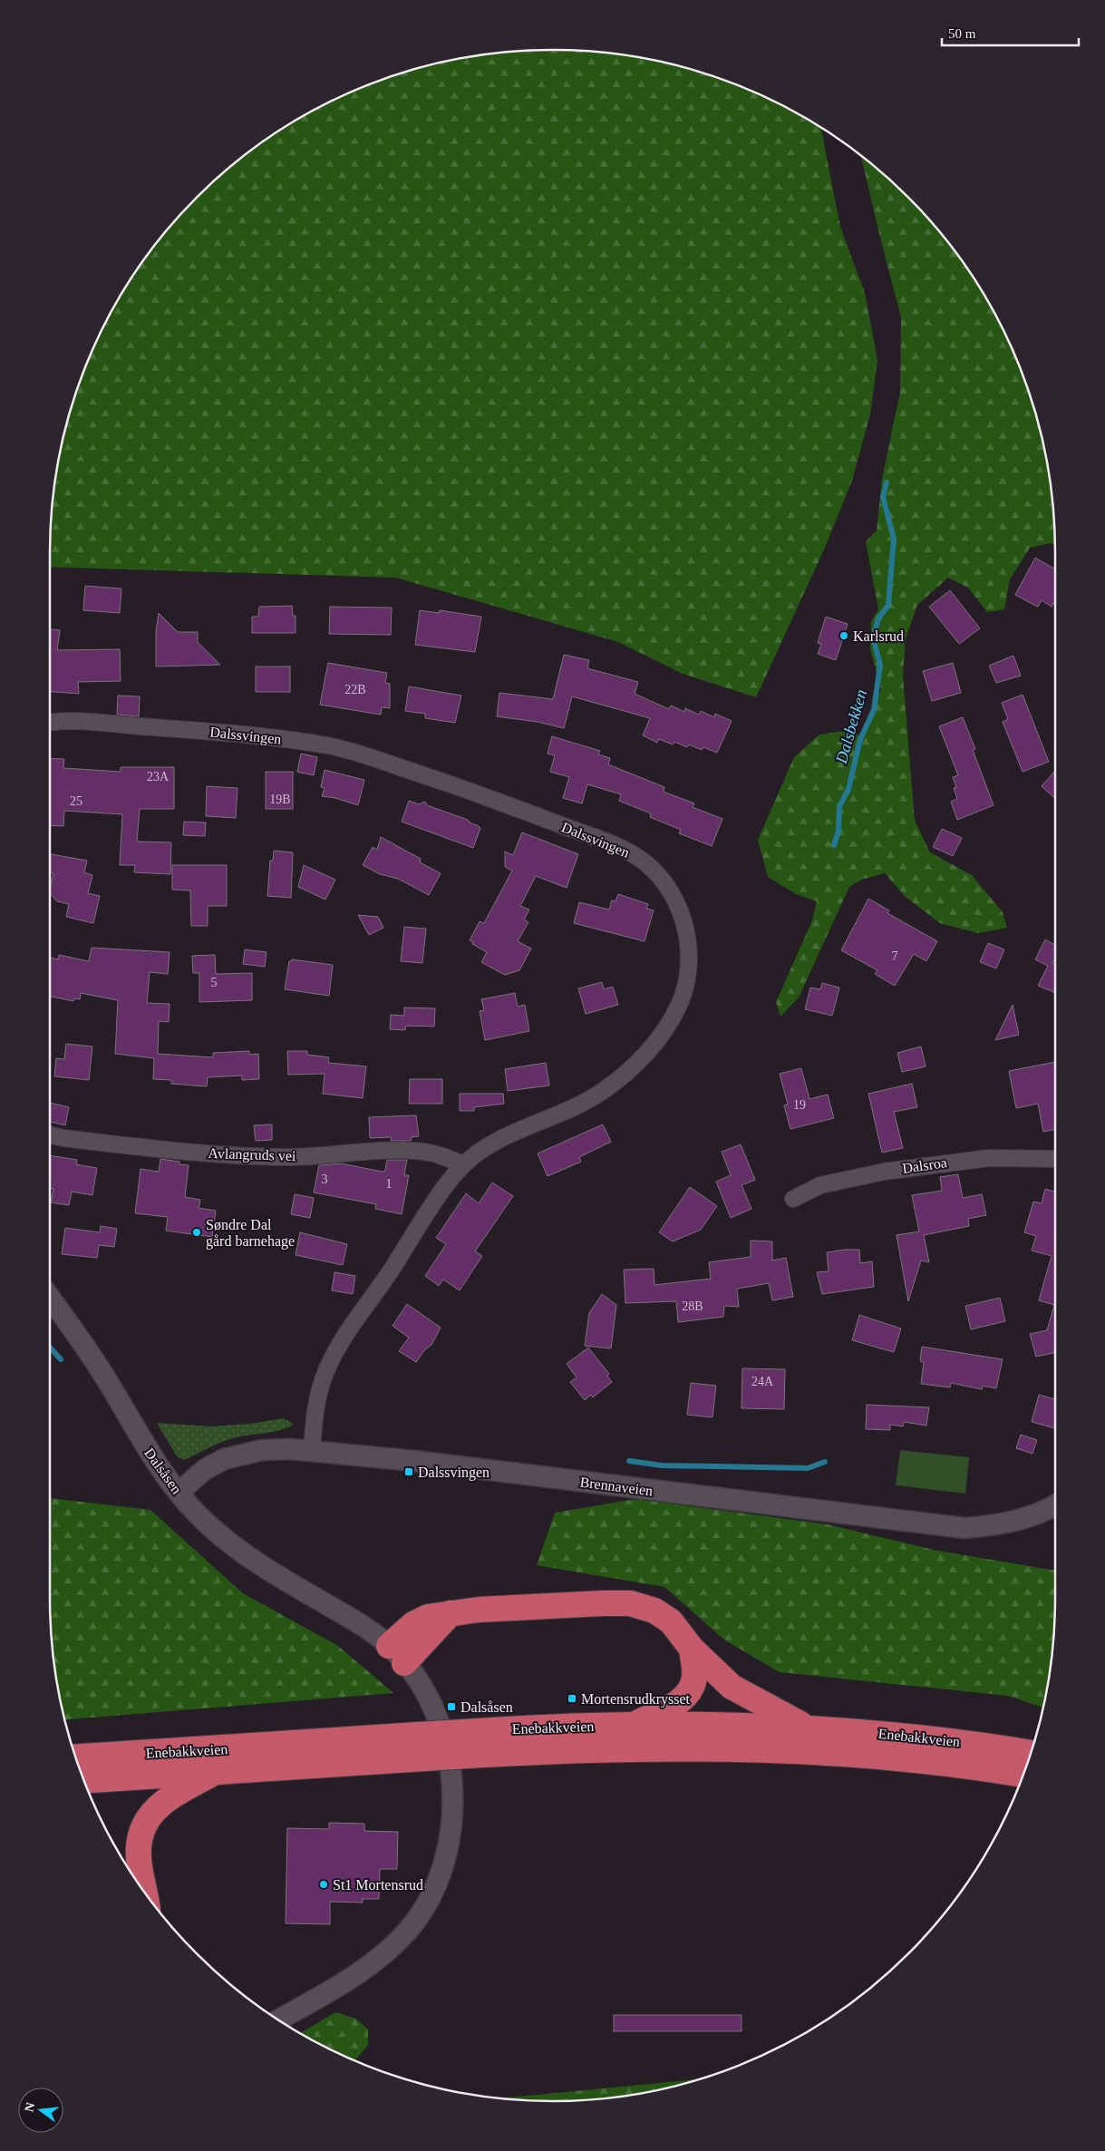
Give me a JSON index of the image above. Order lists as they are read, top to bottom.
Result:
{
  "streets": {
    "highway": ["Enebakkveien"],
    "street": [
      "Dalssvingen",
      "Avlangruds vei",
      "Dalsroa",
      "Dalsåsen",
      "Brennaveien"
    ]
  },
  "crossings": [
    ["Dalssvingen", "Avlangruds vei"],
    ["Dalssvingen", "Brennaveien"],
    ["Dalsåsen", "Brennaveien"]
  ],
  "water": ["Dalsbekken"],
  "places": {
    "other": ["Karlsrud", "Søndre Dal gård barnehage", "St1 Mortensrud"],
    "transit": ["Dalssvingen", "Mortensrudkrysset", "Dalsåsen"]
  },
  "house_numbers": [
    "22B",
    "23A",
    "19B",
    "25",
    "7",
    "5",
    "19",
    "3",
    "1",
    "28B",
    "24A"
  ],
  "scale_bar": "50 m",
  "north": "left"
}
